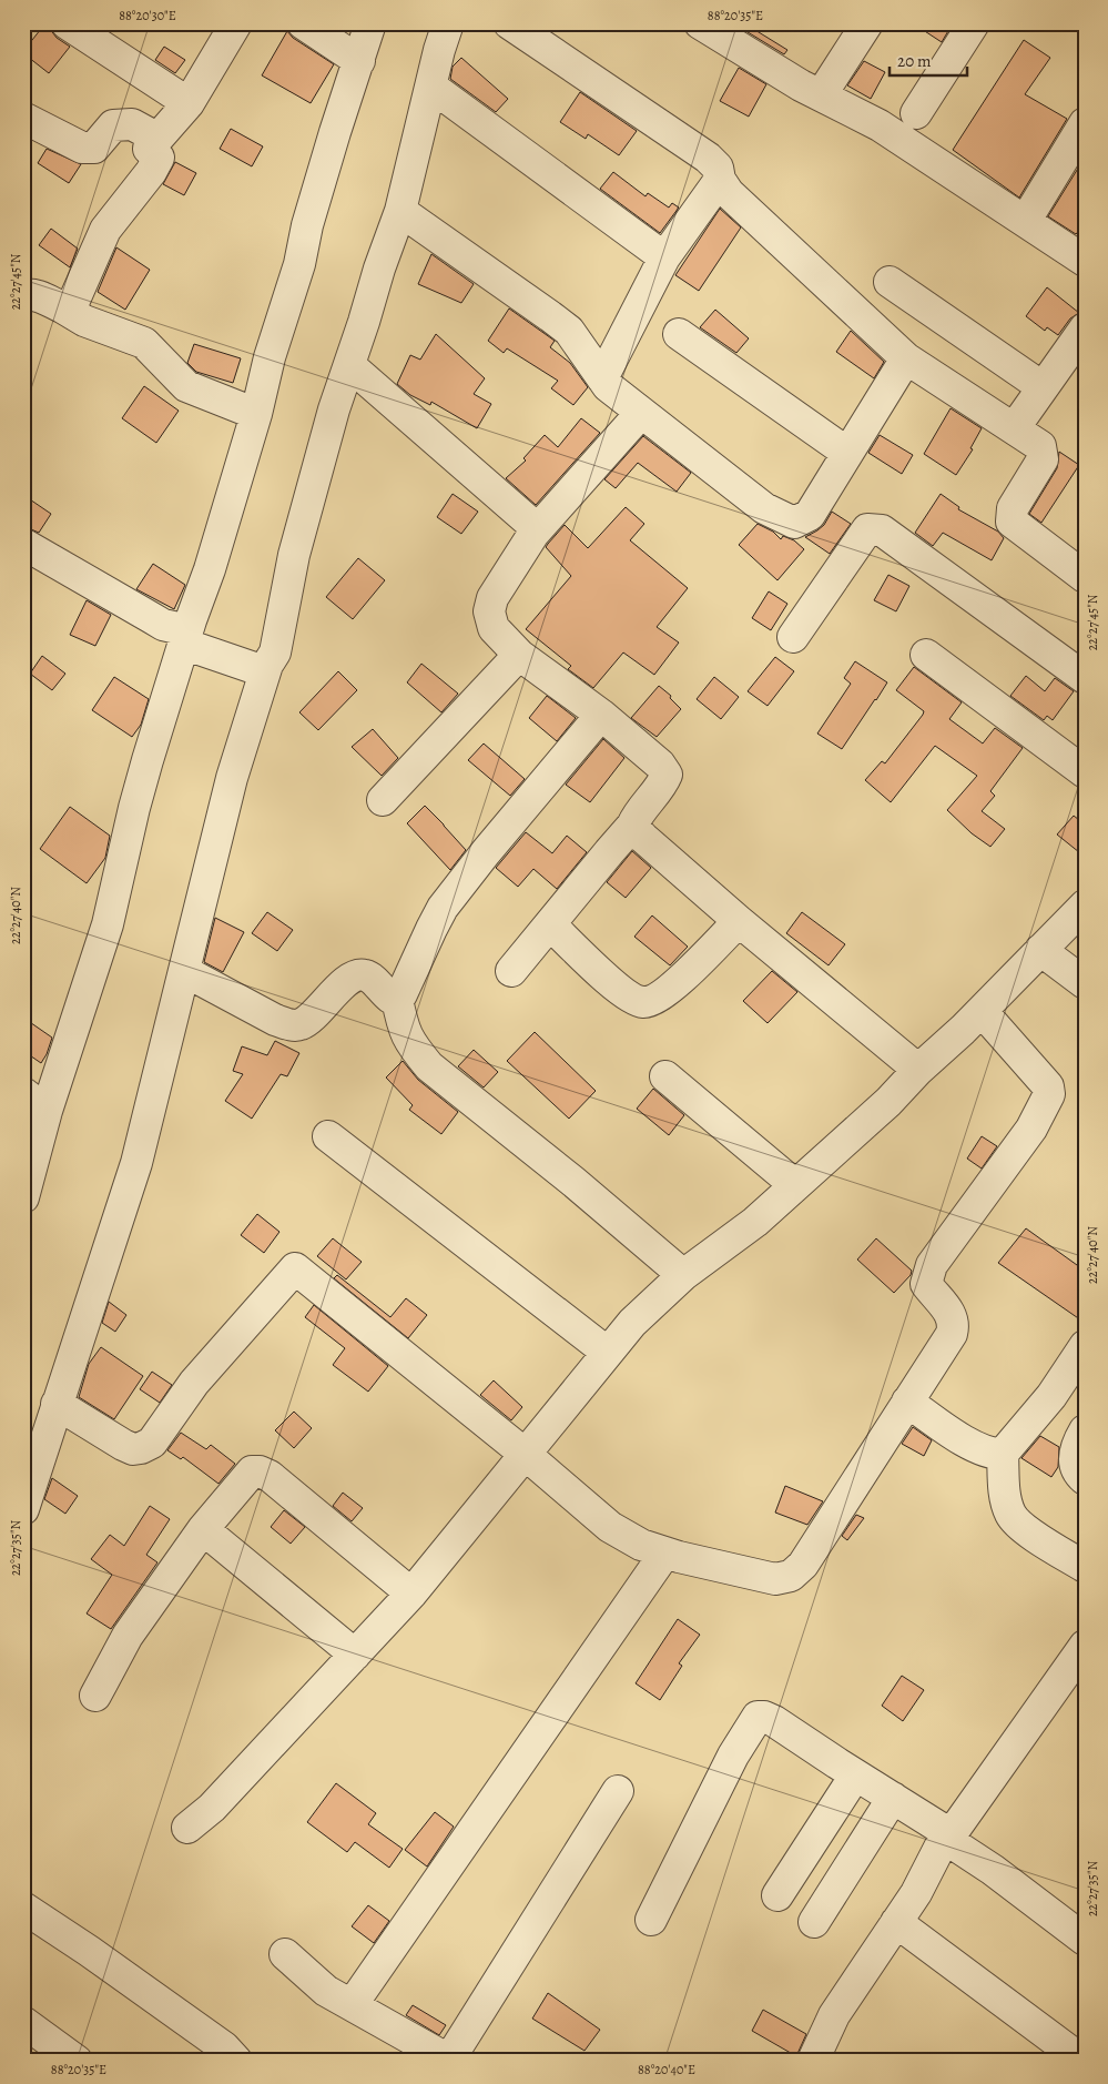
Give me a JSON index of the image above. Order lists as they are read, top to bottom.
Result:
{
  "scale_bar": "20 m",
  "coordinates": [
    "88°20'30\"E",
    "88°20'35\"E",
    "22°27'45\"N",
    "22°27'40\"N",
    "22°27'35\"N",
    "88°20'40\"E"
  ]
}
